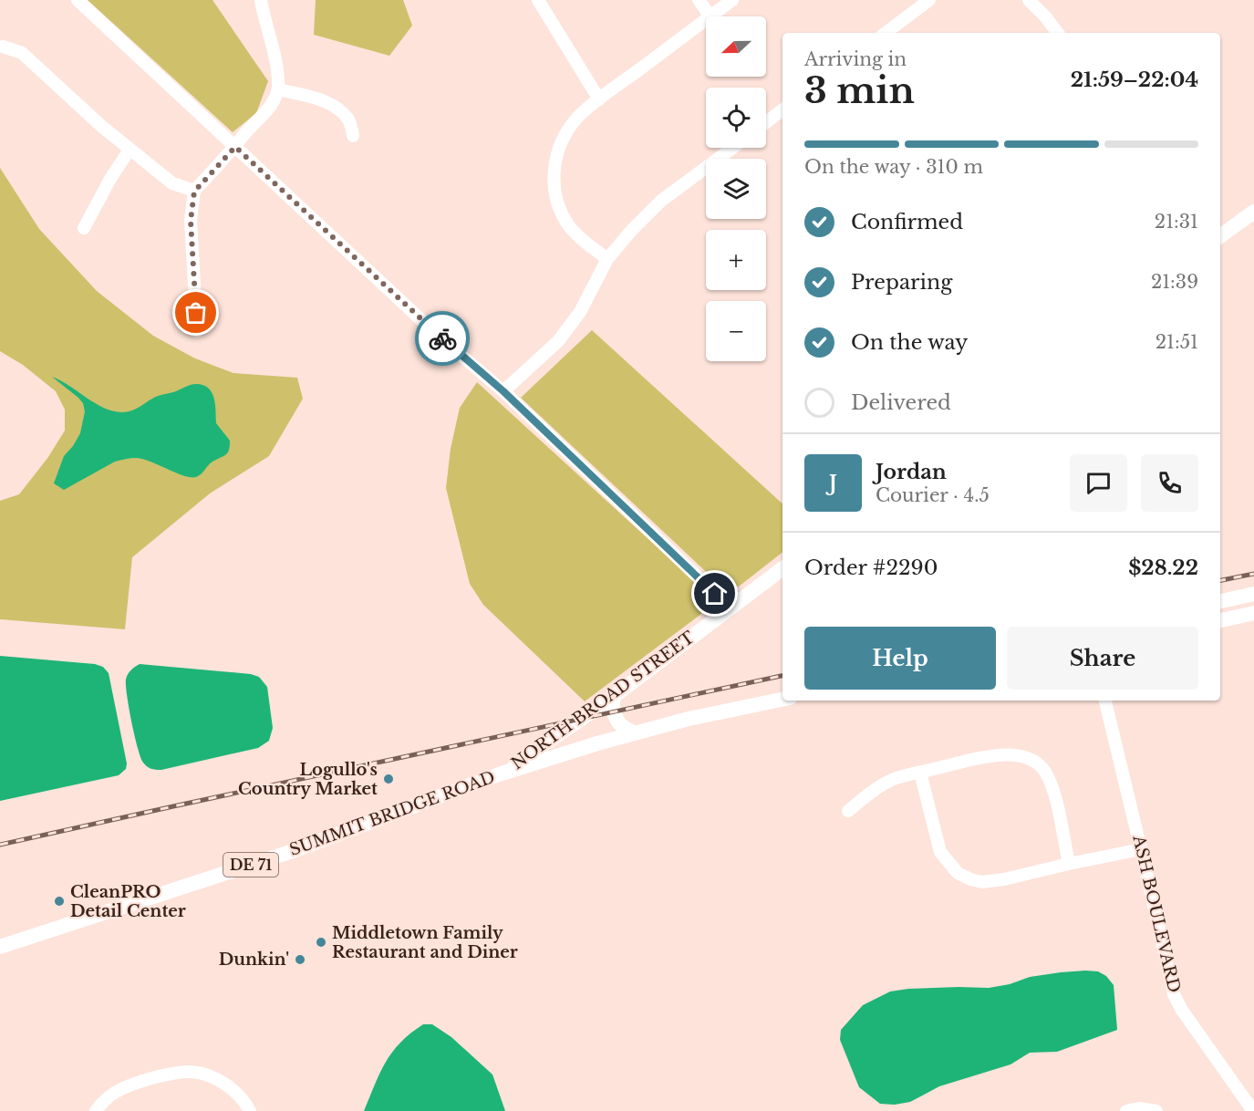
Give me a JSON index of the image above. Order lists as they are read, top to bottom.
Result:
{
  "streets": {
    "main road": ["NORTH BROAD STREET", "SUMMIT BRIDGE ROAD", "DE 71"],
    "street": ["ASH BOULEVARD"]
  },
  "crossings": [
    ["NORTH BROAD STREET", "SUMMIT BRIDGE ROAD"]
  ],
  "places": [
    "Logullo's Country Market",
    "CleanPRO Detail Center",
    "Middletown Family Restaurant and Diner",
    "Dunkin'"
  ],
  "north": "left",
  "page": {
    "map_buttons": ["+", "−"],
    "heading": ["3 min", "Arriving in", "21:59–22:04"],
    "panel": [
      "Jordan",
      "Courier · 4.5",
      "Order #2290",
      "$28.22"
    ],
    "bar": "On the way · 310 m",
    "list": [
      ["Confirmed", "21:31"],
      ["Preparing", "21:39"],
      ["On the way", "21:51"],
      "Delivered"
    ],
    "round": "J",
    "buttons": ["Help", "Share"]
  }
}
